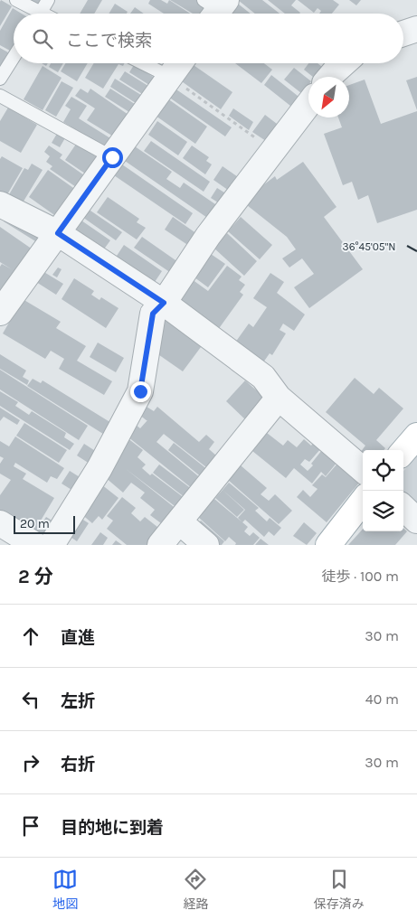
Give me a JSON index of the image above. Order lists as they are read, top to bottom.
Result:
{
  "scale_bar": "20 m",
  "north": "bottom left",
  "page": {
    "search": "ここで検索",
    "scale": "20 m",
    "heading": ["2 分", "徒歩 · 100 m"],
    "list": [
      ["直進", "30 m"],
      ["左折", "40 m"],
      ["右折", "30 m"],
      "目的地に到着"
    ],
    "nav": ["地図", "経路", "保存済み"]
  },
  "coordinates": ["36°45'05\"N"]
}
